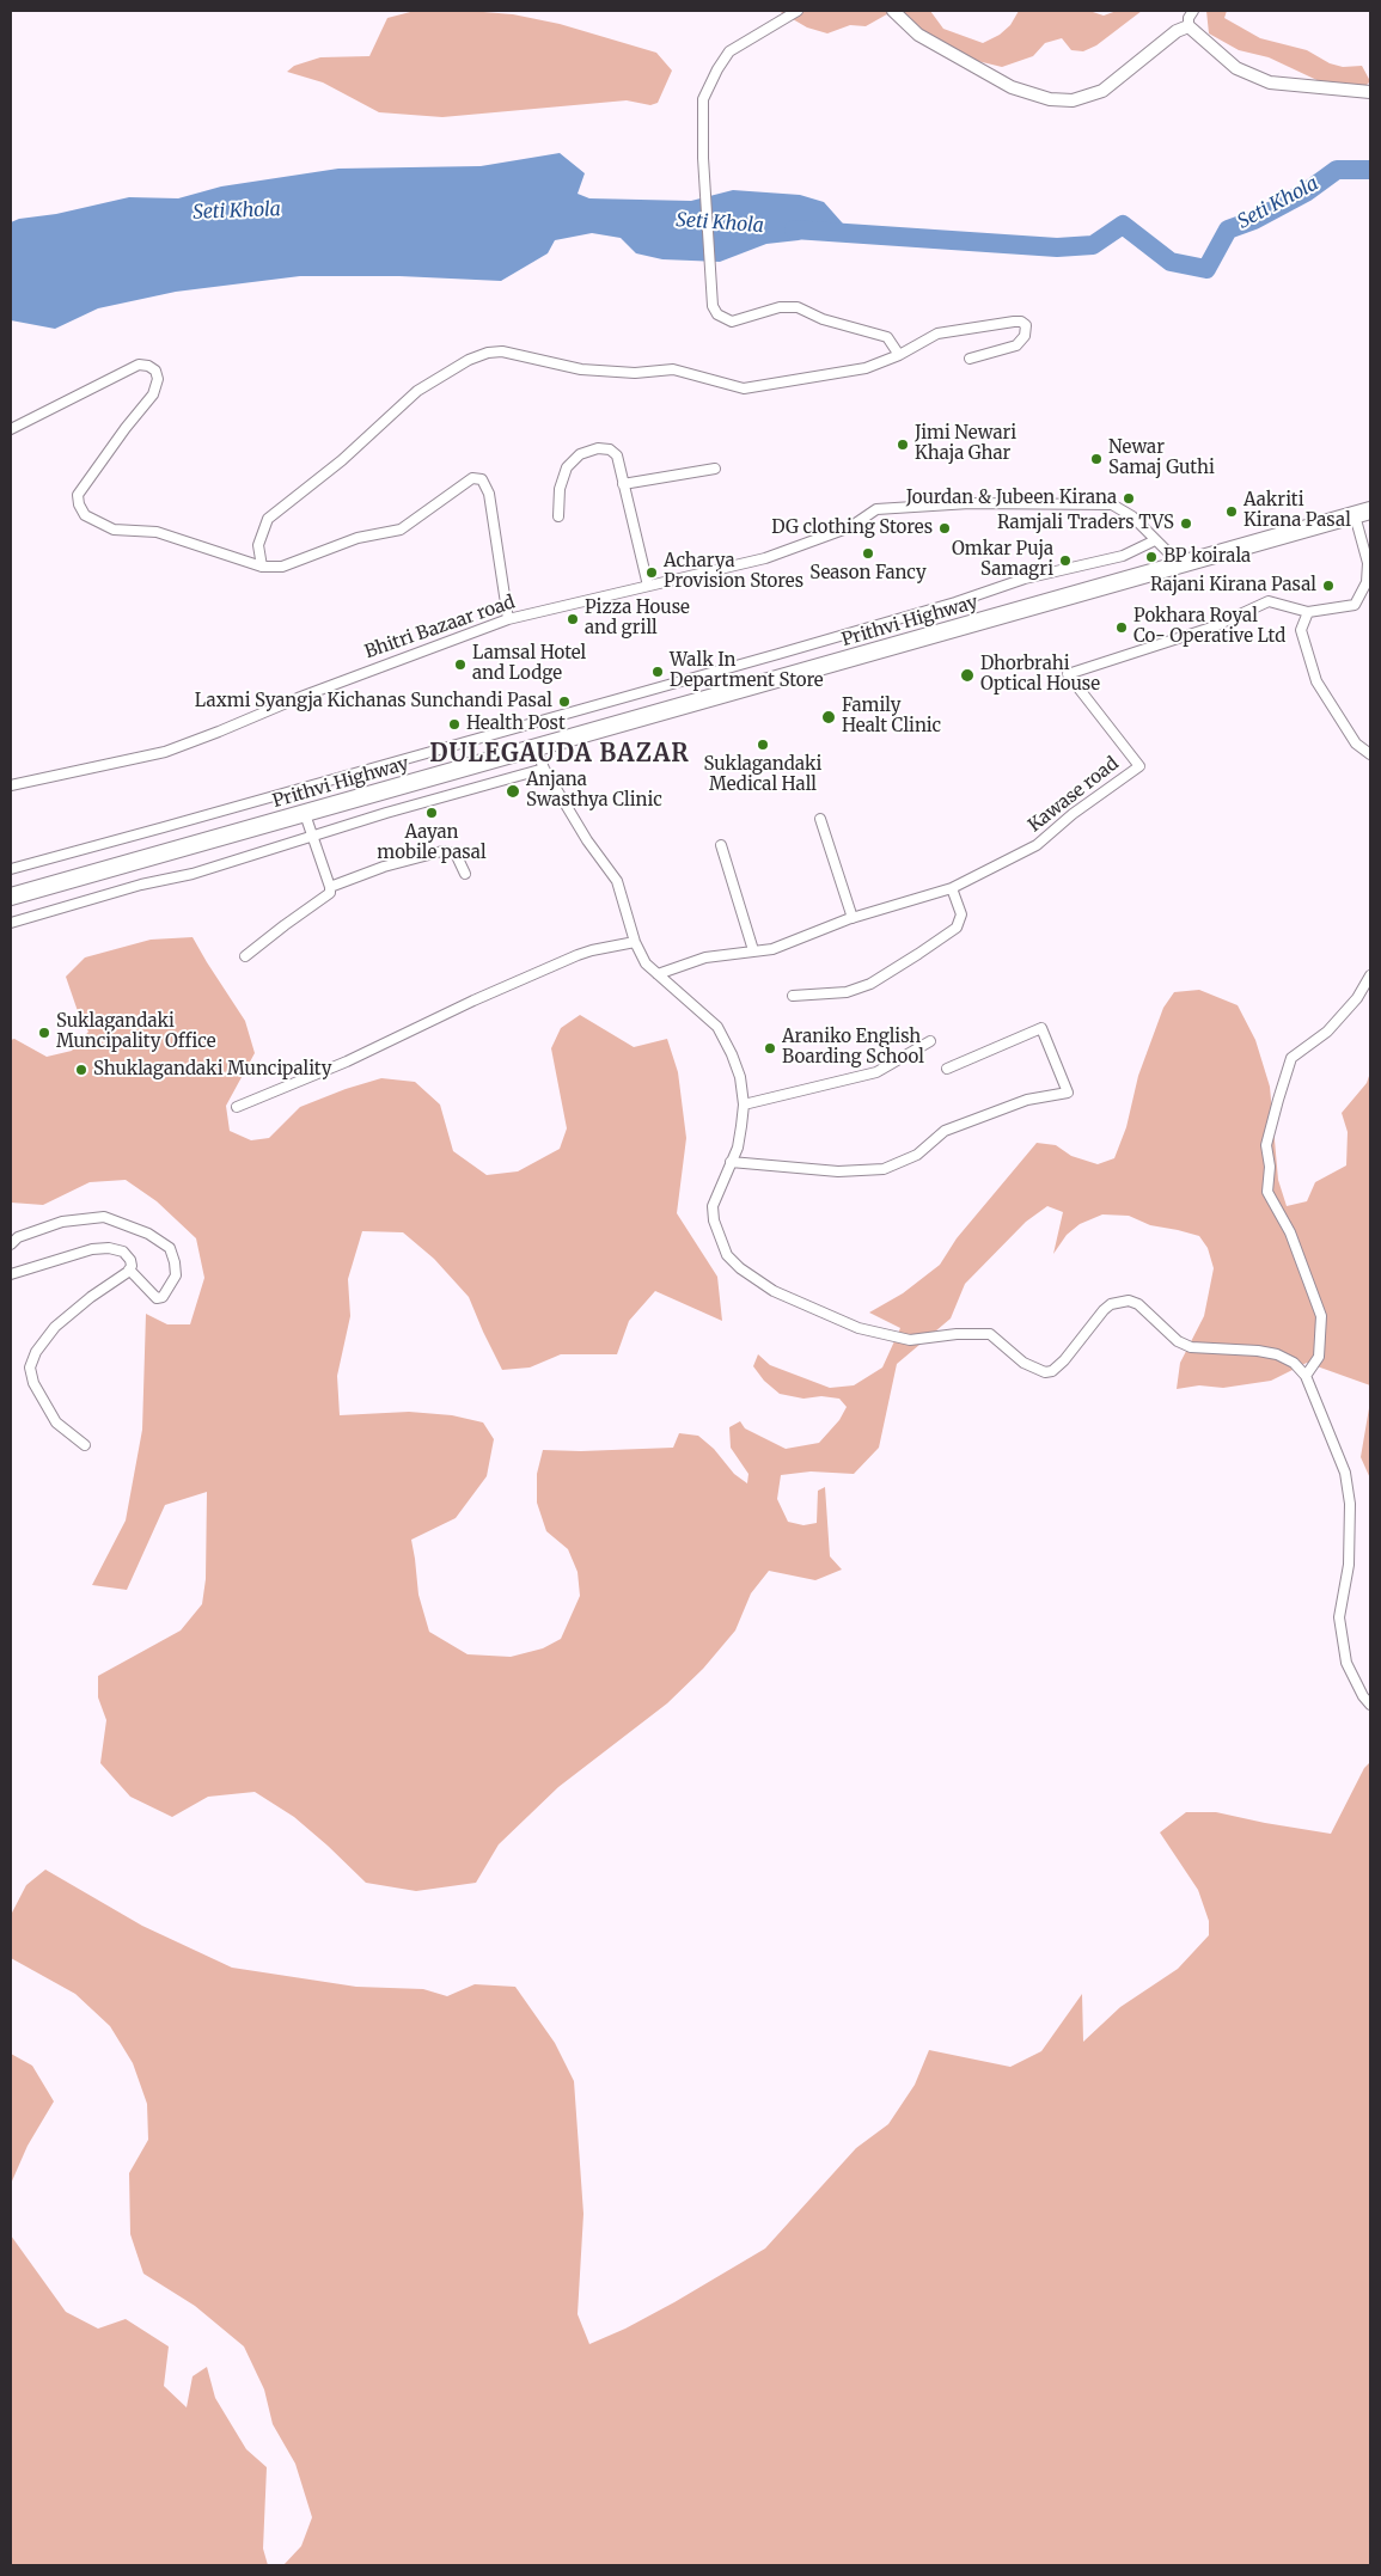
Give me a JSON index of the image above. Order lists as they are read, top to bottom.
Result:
{
  "streets": {
    "highway": ["Prithvi Highway"],
    "street": ["Bhitri Bazaar road", "Kawase road"]
  },
  "crossings": [
    ["Prithvi Highway", "Bhitri Bazaar road"],
    ["Prithvi Highway", "Kawase road"]
  ],
  "districts": ["DULEGAUDA BAZAR"],
  "water": ["Seti Khola"],
  "places": [
    "Jimi Newari Khaja Ghar",
    "Newar Samaj Guthi",
    "Jourdan & Jubeen Kirana",
    "Aakriti Kirana Pasal",
    "Ramjali Traders TVS",
    "DG clothing Stores",
    "Season Fancy",
    "BP koirala",
    "Omkar Puja Samagri",
    "Acharya Provision Stores",
    "Rajani Kirana Pasal",
    "Pizza House and grill",
    "Pokhara Royal Co- Operative Ltd",
    "Lamsal Hotel and Lodge",
    "Walk In Department Store",
    "Dhorbrahi Optical House",
    "Laxmi Syangja Kichanas Sunchandi Pasal",
    "Family Healt Clinic",
    "Health Post",
    "Suklagandaki Medical Hall",
    "Anjana Swasthya Clinic",
    "Aayan mobile pasal",
    "Suklagandaki Muncipality Office",
    "Araniko English Boarding School",
    "Shuklagandaki Muncipality"
  ]
}
